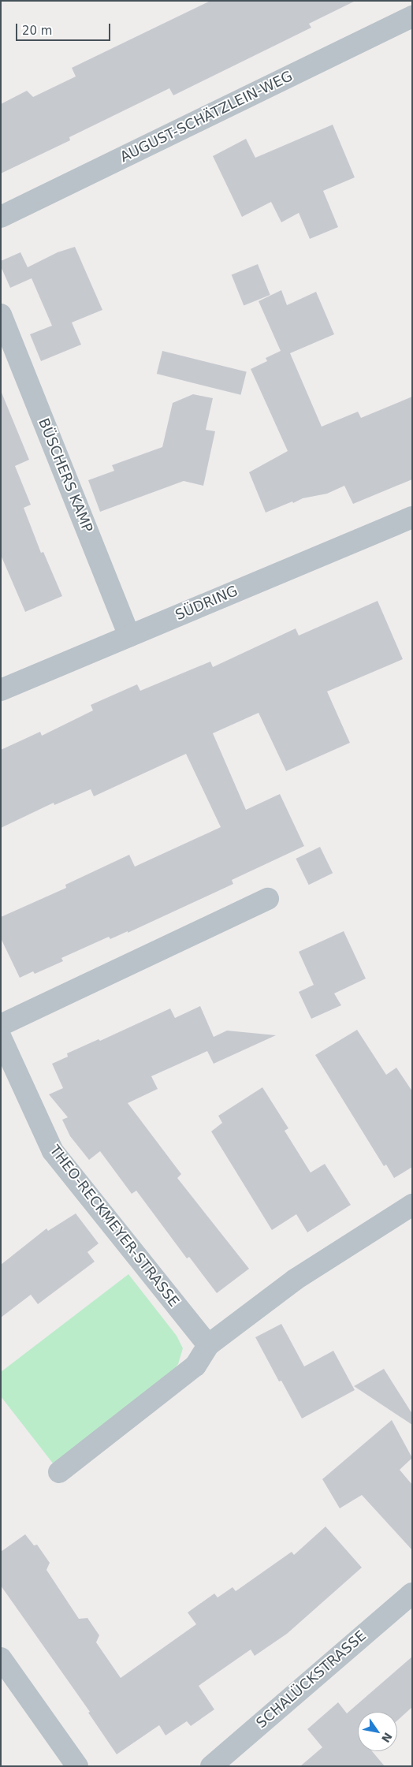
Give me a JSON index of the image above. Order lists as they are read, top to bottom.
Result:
{
  "streets": {
    "street": [
      "AUGUST-SCHÄTZLEIN-WEG",
      "BÜSCHERS KAMP",
      "SÜDRING",
      "THEO-RECKMEYER-STRASSE",
      "SCHALÜCKSTRASSE"
    ]
  },
  "crossings": [
    ["BÜSCHERS KAMP", "SÜDRING"]
  ],
  "scale_bar": "20 m",
  "north": "bottom right"
}
